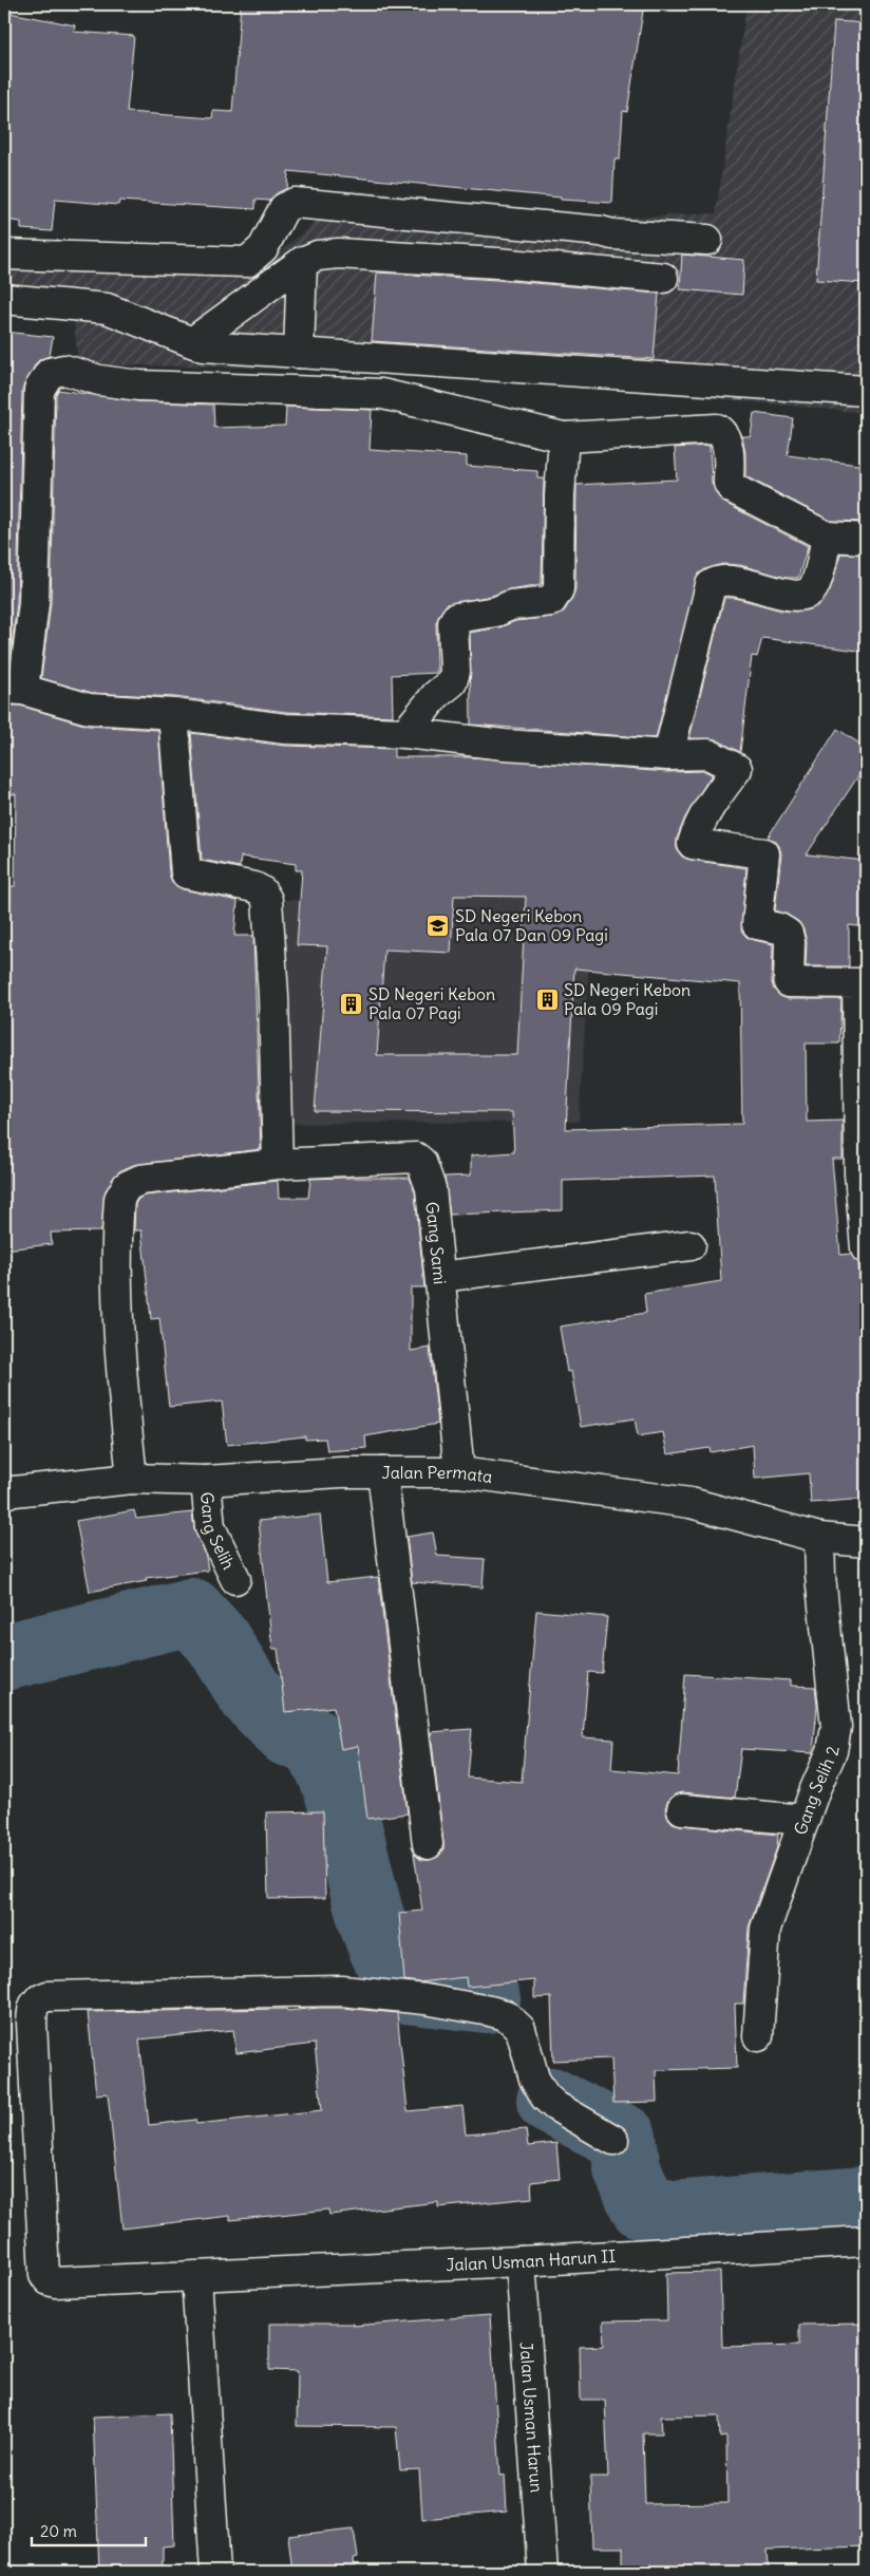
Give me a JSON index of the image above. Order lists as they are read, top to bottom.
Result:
{
  "streets": {
    "street": [
      "Gang Sami",
      "Jalan Permata",
      "Gang Selih",
      "Gang Selih 2",
      "Jalan Usman Harun II",
      "Jalan Usman Harun"
    ]
  },
  "crossings": [
    ["Gang Sami", "Jalan Permata"],
    ["Jalan Permata", "Gang Selih"],
    ["Jalan Permata", "Gang Selih 2"],
    ["Jalan Usman Harun II", "Jalan Usman Harun"]
  ],
  "places": {
    "school or university": ["SD Negeri Kebon Pala 07 Dan 09 Pagi"],
    "building": ["SD Negeri Kebon Pala 09 Pagi", "SD Negeri Kebon Pala 07 Pagi"]
  },
  "scale_bar": "20 m"
}
